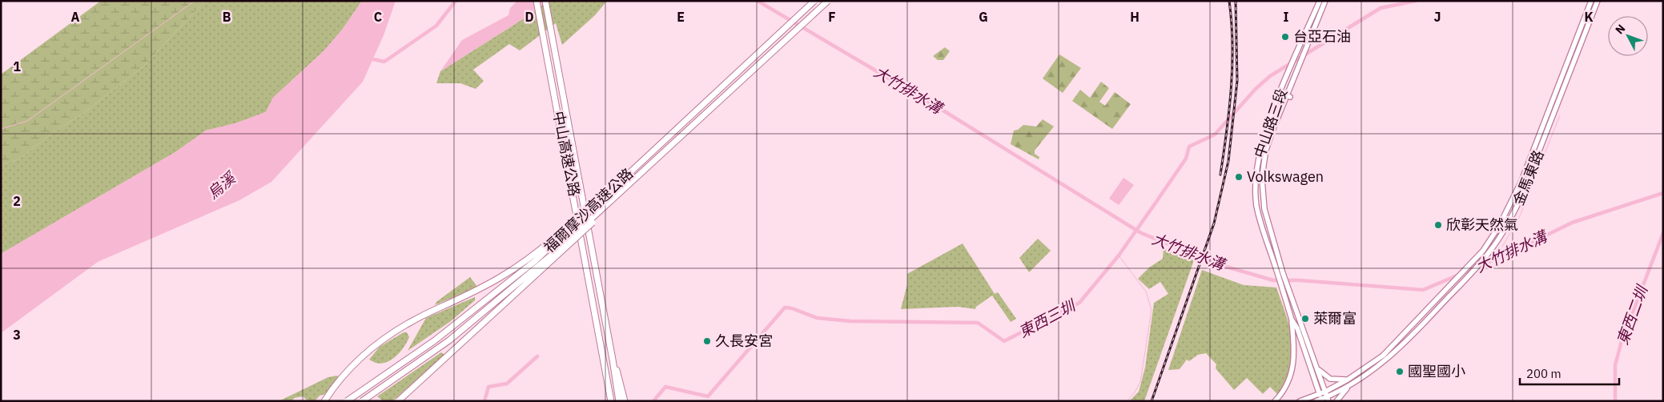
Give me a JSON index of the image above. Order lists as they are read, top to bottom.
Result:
{
  "streets": {
    "highway": ["中山高速公路", "福爾摩沙高速公路"],
    "main road": ["中山路三段", "金馬東路"]
  },
  "water": [
    "大竹排水溝",
    "烏溪",
    "東西二圳",
    "東西三圳"
  ],
  "places": [
    "台亞石油",
    "Volkswagen",
    "欣彰天然氣",
    "萊爾富",
    "久長安宮",
    "國聖國小"
  ],
  "scale_bar": "200 m",
  "north": "top left",
  "grid": {
    "columns": [
      "A",
      "B",
      "C",
      "D",
      "E",
      "F",
      "G",
      "H",
      "I",
      "J",
      "K"
    ],
    "rows": ["1", "2", "3"]
  }
}
